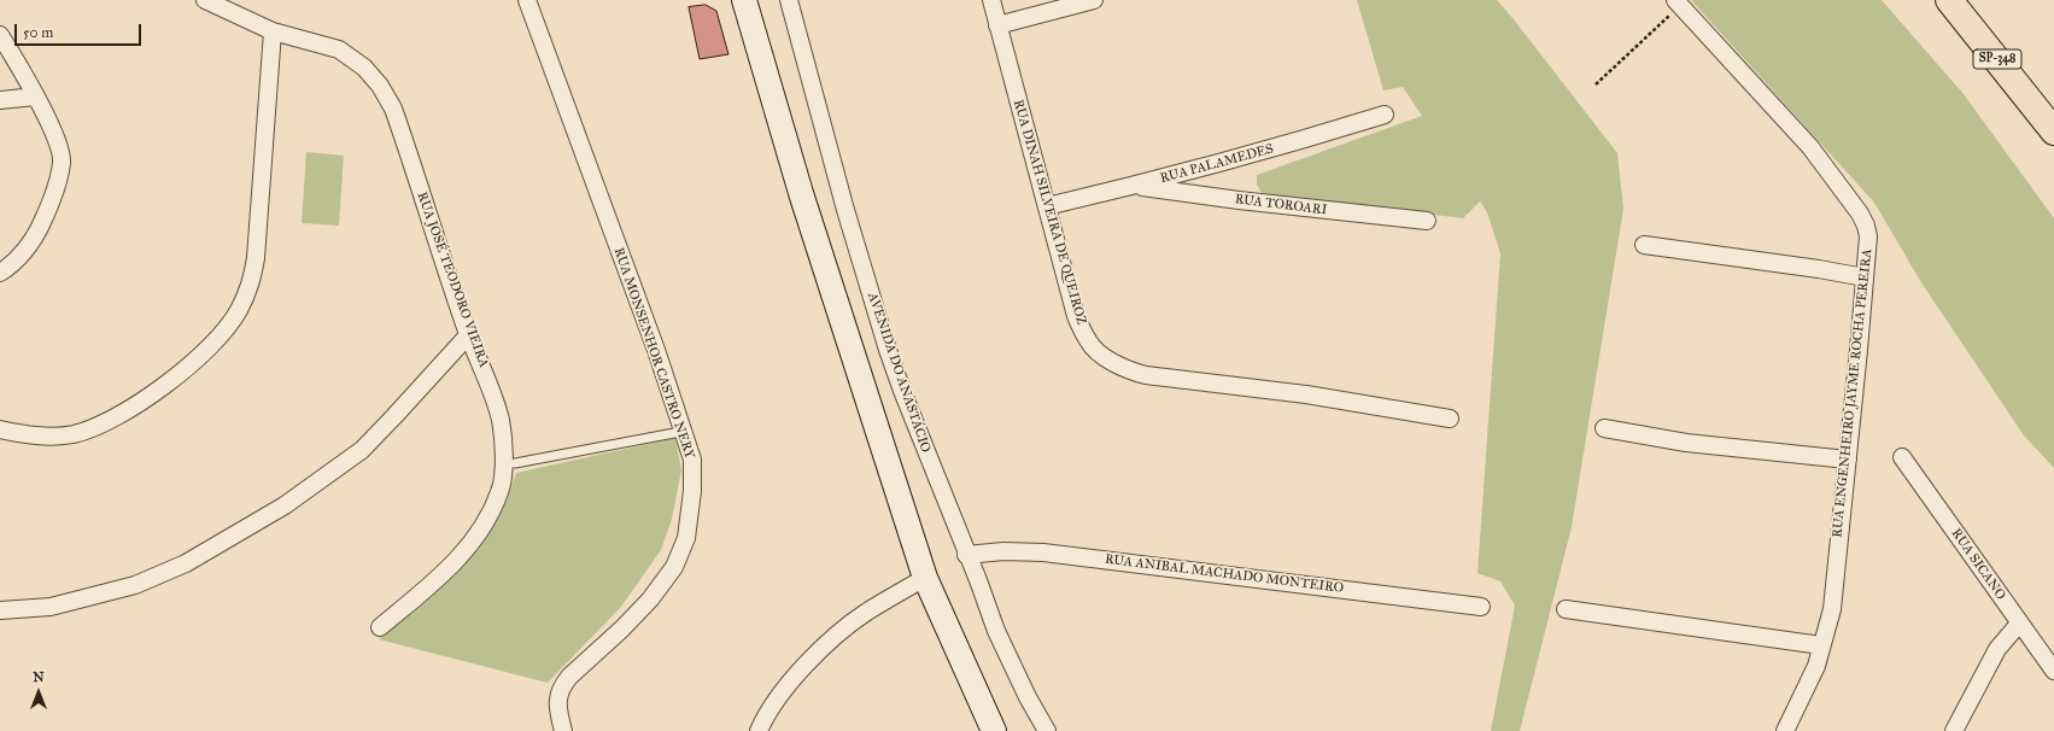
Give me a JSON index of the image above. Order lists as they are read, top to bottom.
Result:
{
  "streets": {
    "highway": ["SP-348"],
    "street": [
      "RUA PALAMEDES",
      "RUA TOROARI",
      "RUA DINAH SILVEIRA DE QUEIROZ",
      "RUA JOSÉ TEODORO VIEIRA",
      "RUA MONSENHOR CASTRO NERY",
      "AVENIDA DO ANASTÁCIO",
      "RUA ENGENHEIRO JAYME ROCHA PEREIRA",
      "RUA SICANO",
      "RUA ANIBAL MACHADO MONTEIRO"
    ]
  },
  "crossings": [
    ["RUA PALAMEDES", "RUA TOROARI"],
    ["RUA PALAMEDES", "RUA DINAH SILVEIRA DE QUEIROZ"],
    ["AVENIDA DO ANASTÁCIO", "RUA ANIBAL MACHADO MONTEIRO"]
  ],
  "scale_bar": "50 m",
  "north": "top"
}
